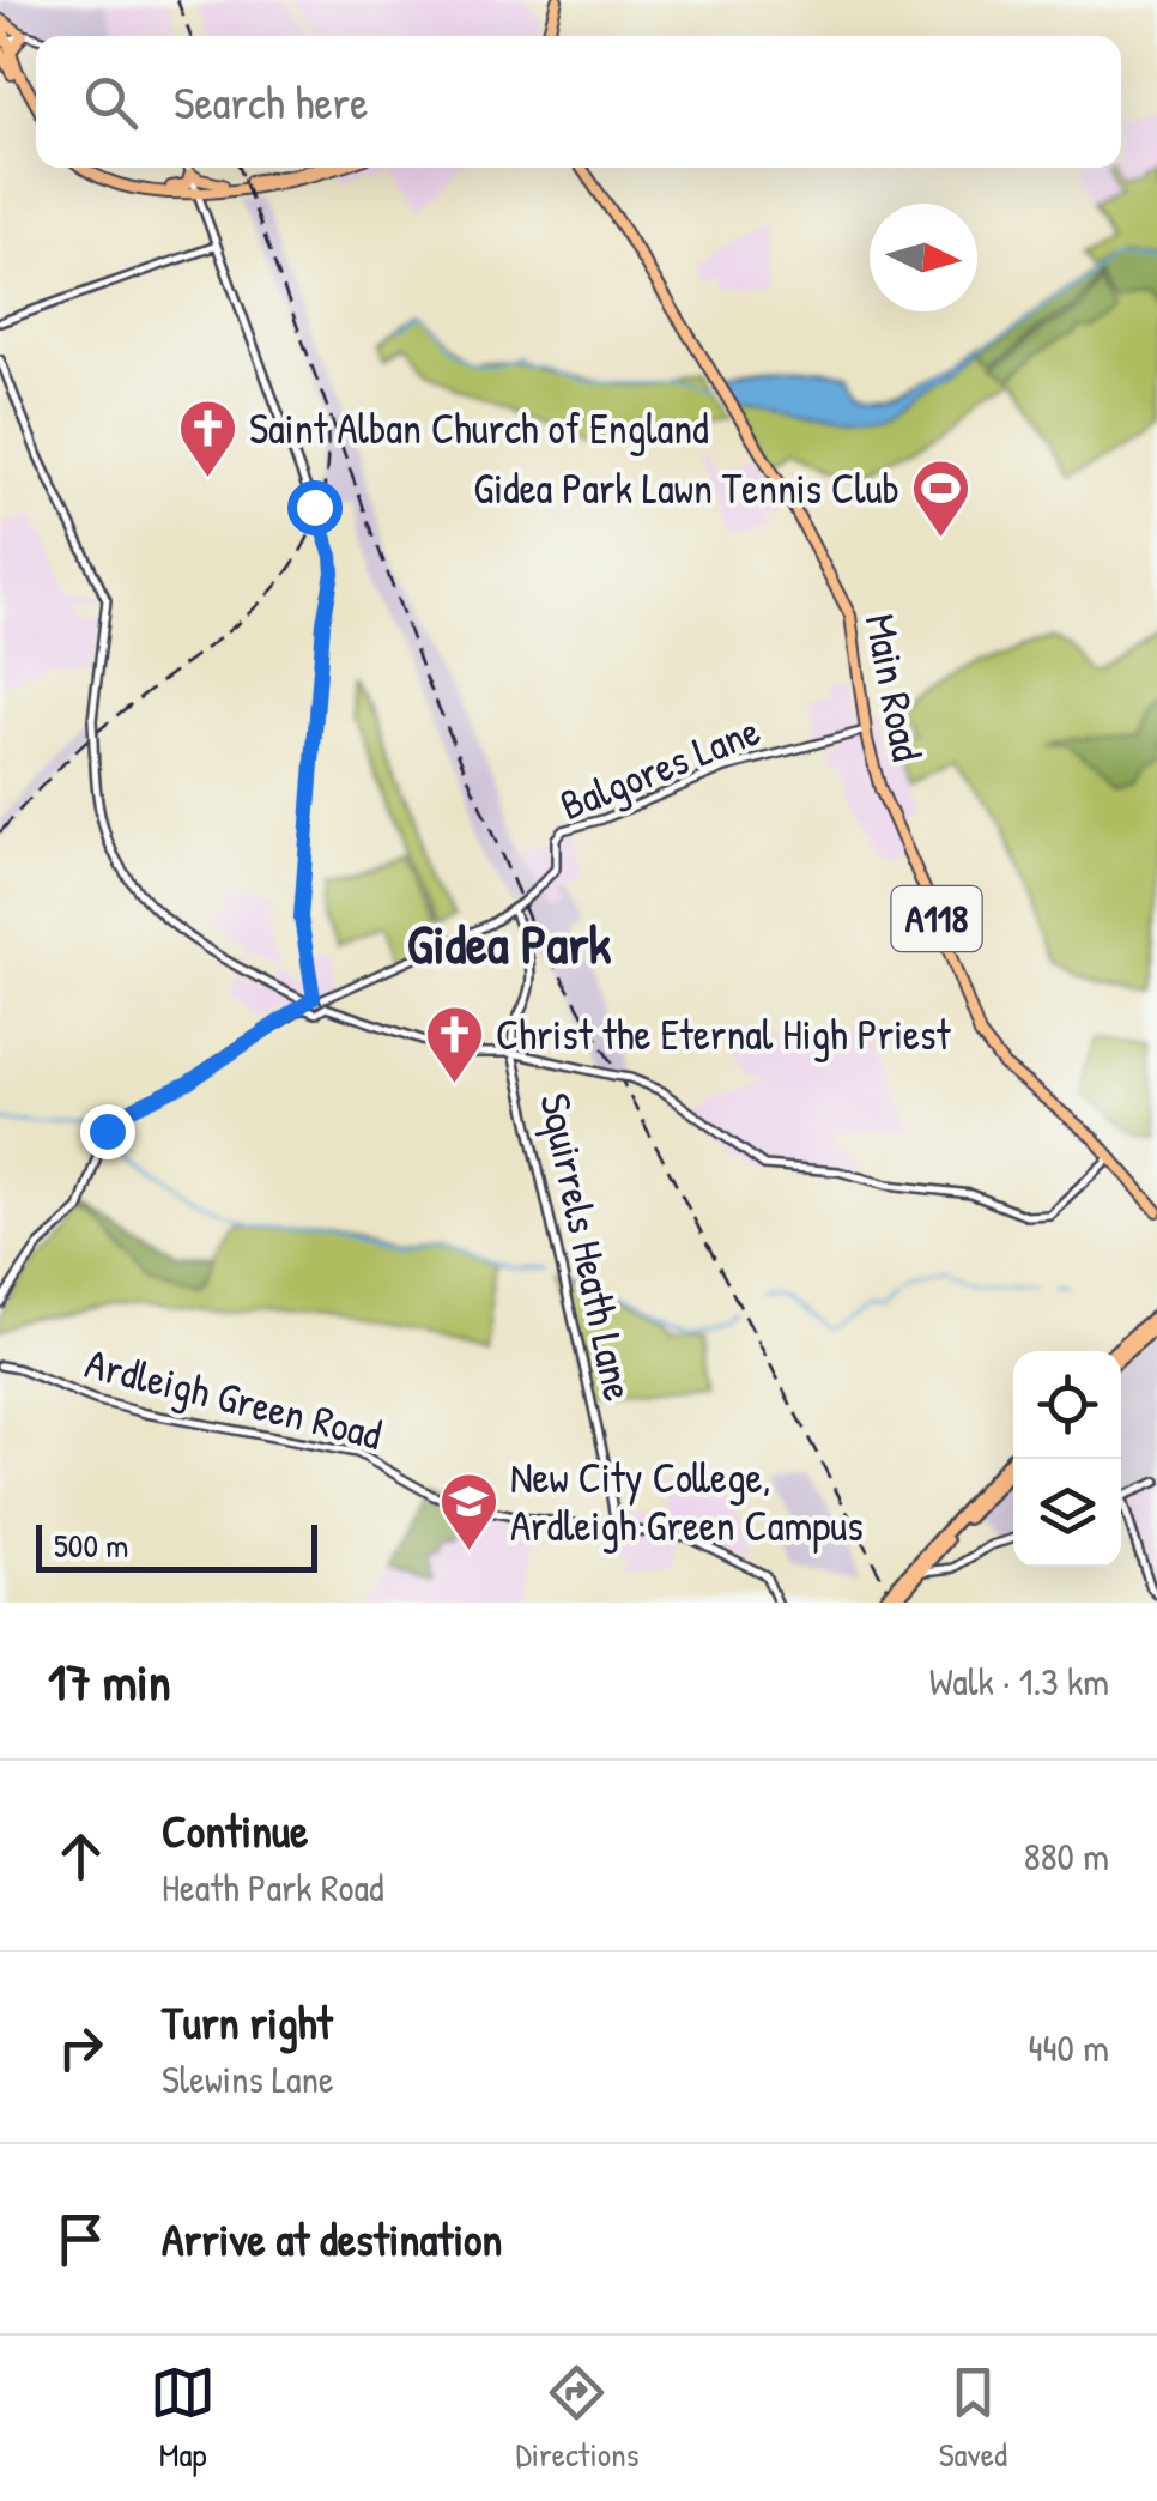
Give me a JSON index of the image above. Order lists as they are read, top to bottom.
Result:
{
  "streets": {
    "main road": ["Main Road", "A118"],
    "street": ["Balgores Lane", "Squirrels Heath Lane", "Ardleigh Green Road"]
  },
  "crossings": [
    ["Main Road", "Balgores Lane"],
    ["Squirrels Heath Lane", "Ardleigh Green Road"]
  ],
  "districts": ["Gidea Park"],
  "places": {
    "church": ["Saint Alban Church of England", "Christ the Eternal High Priest"],
    "sports": ["Gidea Park Lawn Tennis Club"],
    "school or university": ["New City College, Ardleigh Green Campus"]
  },
  "scale_bar": "500 m",
  "north": "right",
  "page": {
    "search": "Search here",
    "scale": "500 m",
    "heading": ["17 min", "Walk · 1.3 km"],
    "list": [
      ["Continue", "Heath Park Road", "880 m"],
      ["Turn right", "Slewins Lane", "440 m"],
      "Arrive at destination"
    ],
    "nav": ["Map", "Directions", "Saved"]
  }
}
